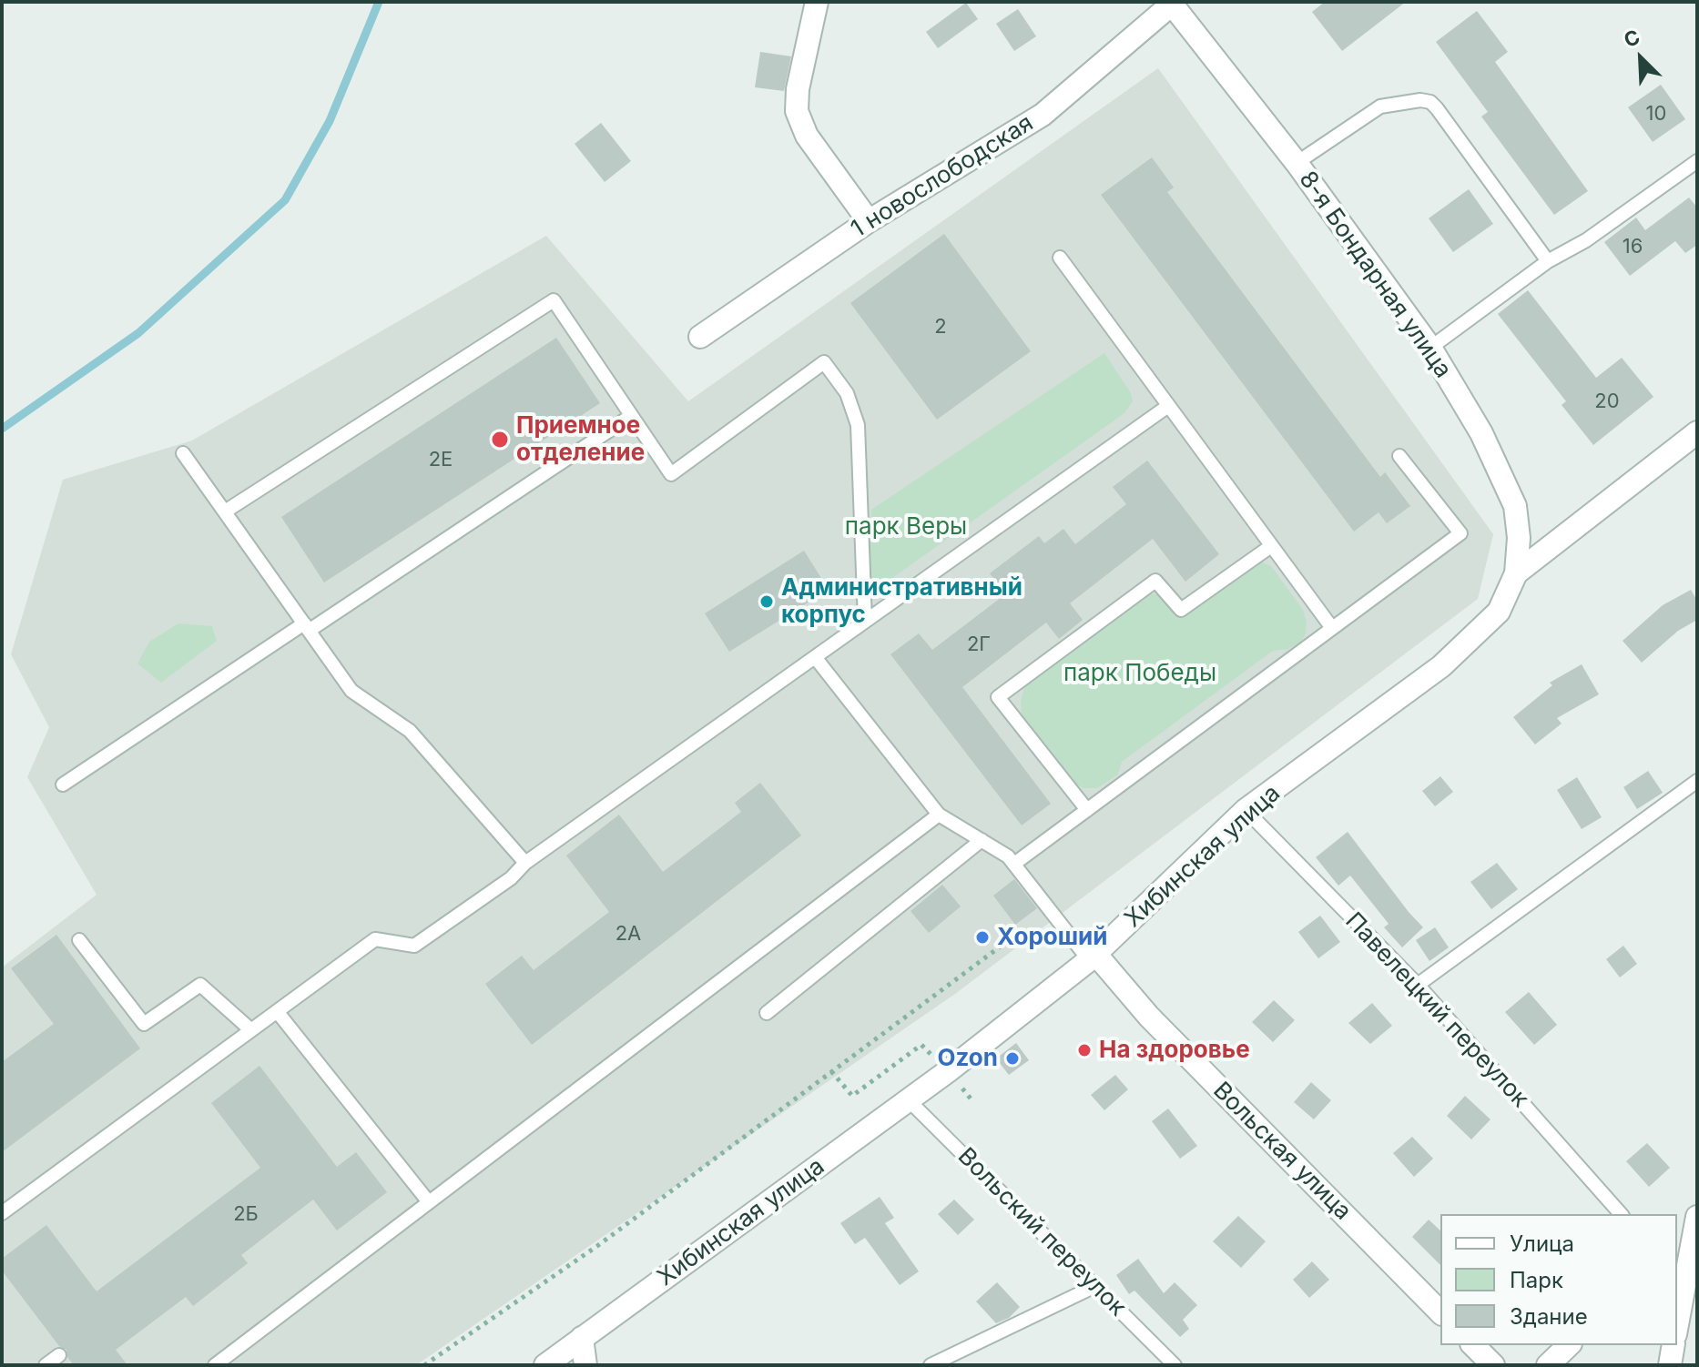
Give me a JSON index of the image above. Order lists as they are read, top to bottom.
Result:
{
  "streets": {
    "street": [
      "1 новослободская",
      "8-я Бондарная улица",
      "Хибинская улица",
      "Вольская улица"
    ],
    "lane": ["Павелецкий переулок", "Вольский переулок"]
  },
  "crossings": [
    ["1 новослободская", "8-я Бондарная улица"],
    ["8-я Бондарная улица", "Хибинская улица"],
    ["Хибинская улица", "Павелецкий переулок"],
    ["Хибинская улица", "Вольская улица"],
    ["Хибинская улица", "Вольский переулок"]
  ],
  "parks": ["парк Веры", "парк Победы"],
  "places": [
    "Приемное отделение",
    "Административный корпус",
    "Хороший",
    "На здоровье",
    "Ozon"
  ],
  "house_numbers": [
    "10",
    "16",
    "2",
    "20",
    "2Е",
    "2Г",
    "2А",
    "2Б"
  ],
  "legend": ["Улица", "Парк", "Здание"],
  "north": "top left"
}
